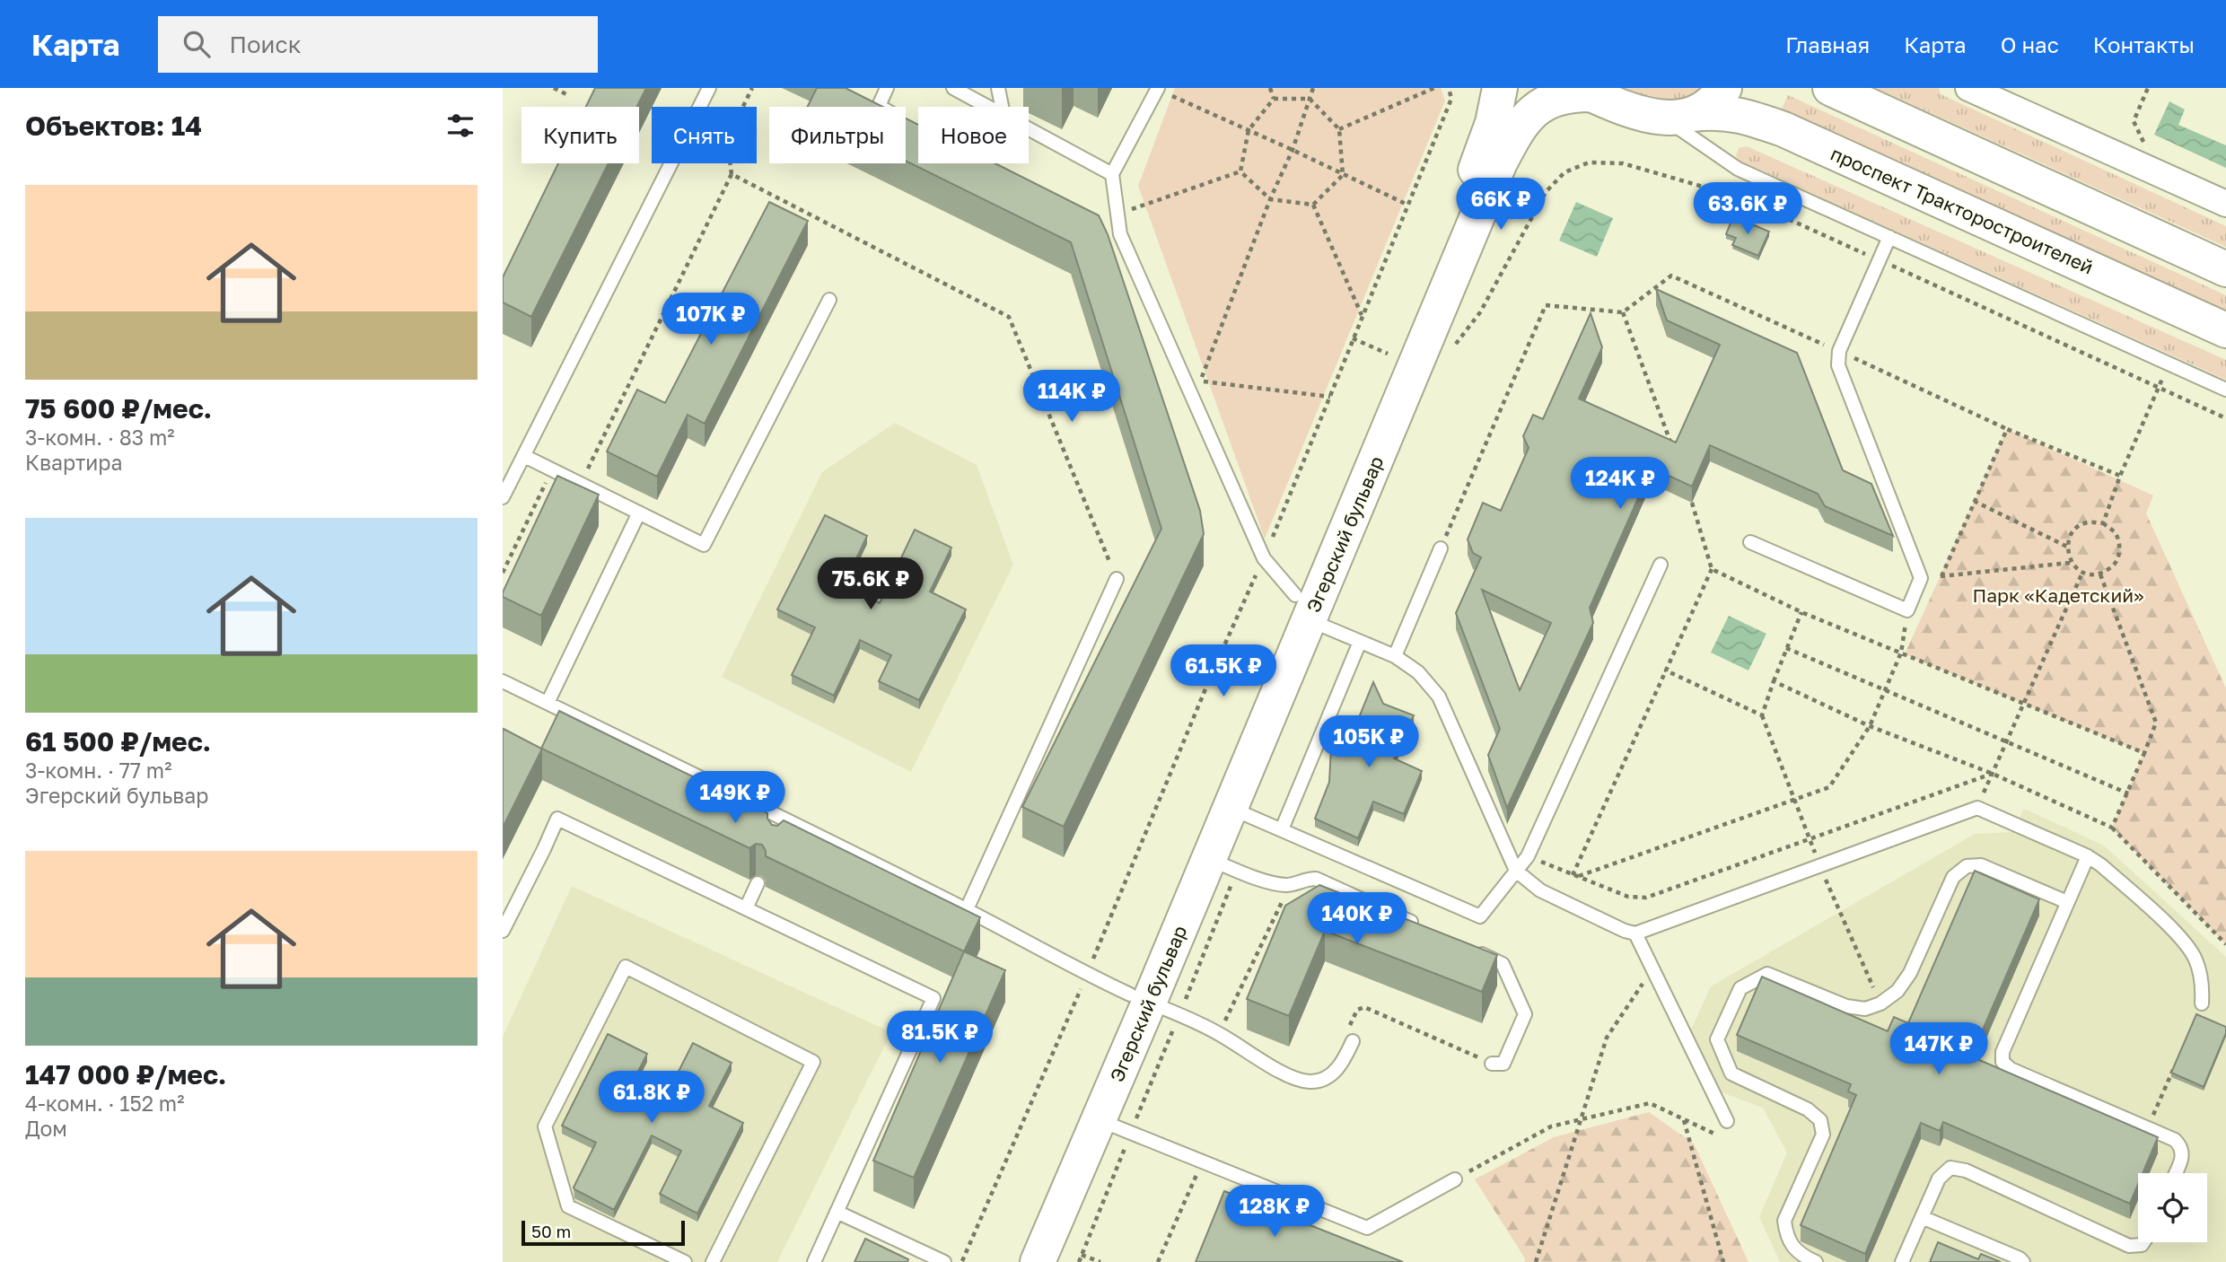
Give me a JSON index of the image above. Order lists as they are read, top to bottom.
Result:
{
  "streets": {
    "main road": ["проспект Тракторостроителей", "Эгерский бульвар"]
  },
  "crossings": [
    ["проспект Тракторостроителей", "Эгерский бульвар"]
  ],
  "parks": ["Парк «Кадетский»"],
  "scale_bar": "50 m",
  "page": {
    "header": "Карта",
    "search": "Поиск",
    "nav": [
      "Главная",
      "Карта",
      "О нас",
      "Контакты"
    ],
    "heading": "Объектов: 14",
    "chip": [
      "Купить",
      "Снять",
      "Фильтры",
      "Новое"
    ],
    "list": [
      {
        "name": "75 600 ₽/мес.",
        "note": "3-комн. · 83 m² · Квартира"
      },
      {
        "name": "61 500 ₽/мес.",
        "note": "3-комн. · 77 m² · Эгерский бульвар"
      },
      {
        "name": "147 000 ₽/мес.",
        "note": "4-комн. · 152 m² · Дом"
      }
    ],
    "price": [
      "66K ₽",
      "63.6K ₽",
      "107K ₽",
      "114K ₽",
      "124K ₽",
      "75.6K ₽",
      "61.5K ₽",
      "105K ₽",
      "149K ₽",
      "140K ₽",
      "81.5K ₽",
      "147K ₽",
      "61.8K ₽",
      "128K ₽"
    ],
    "scale": "50 m"
  }
}
